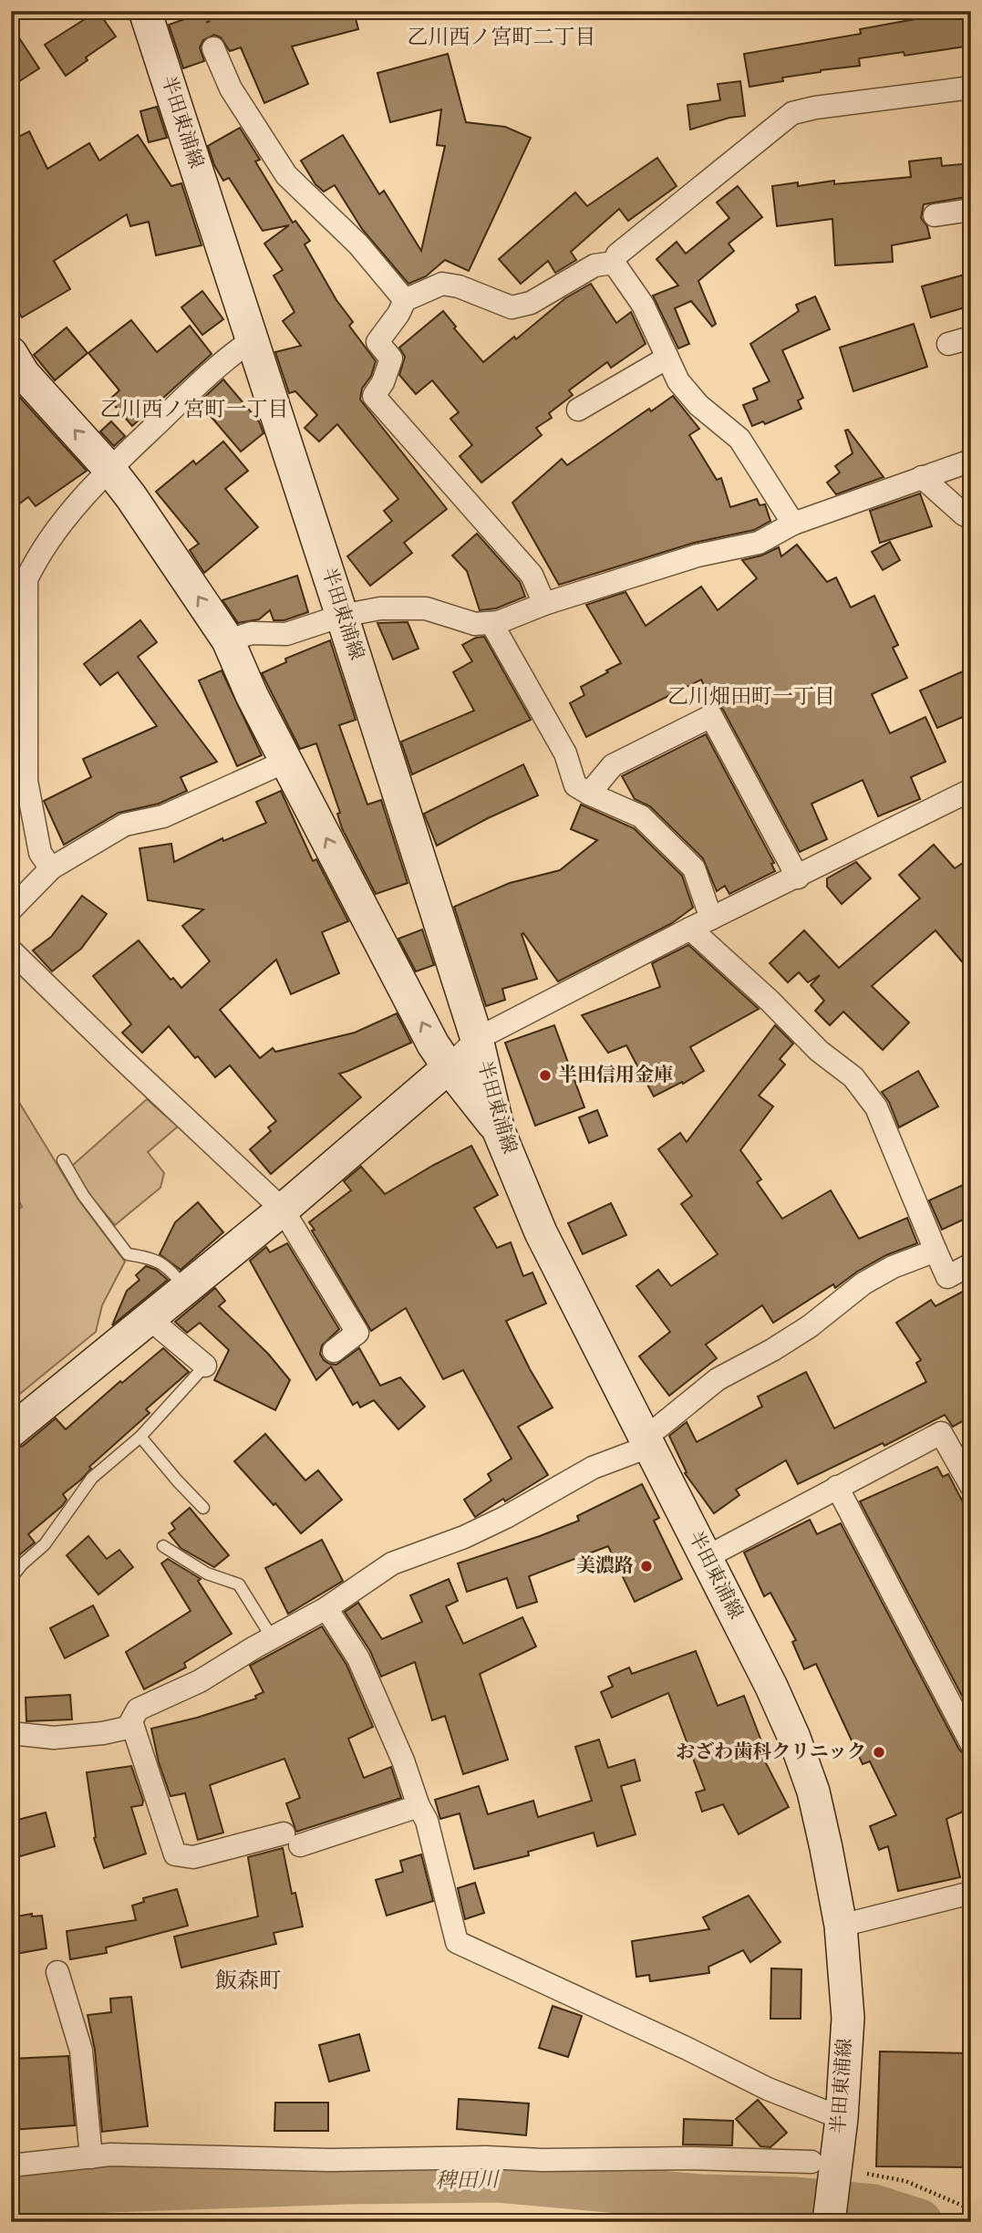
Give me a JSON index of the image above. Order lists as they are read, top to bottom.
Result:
{
  "streets": {
    "main road": ["半田東浦線"]
  },
  "districts": [
    "乙川西ノ宮町二丁目",
    "乙川西ノ宮町一丁目",
    "乙川畑田町一丁目",
    "飯森町"
  ],
  "water": ["稗田川"],
  "places": ["半田信用金庫", "美濃路", "おざわ歯科クリニック"]
}
